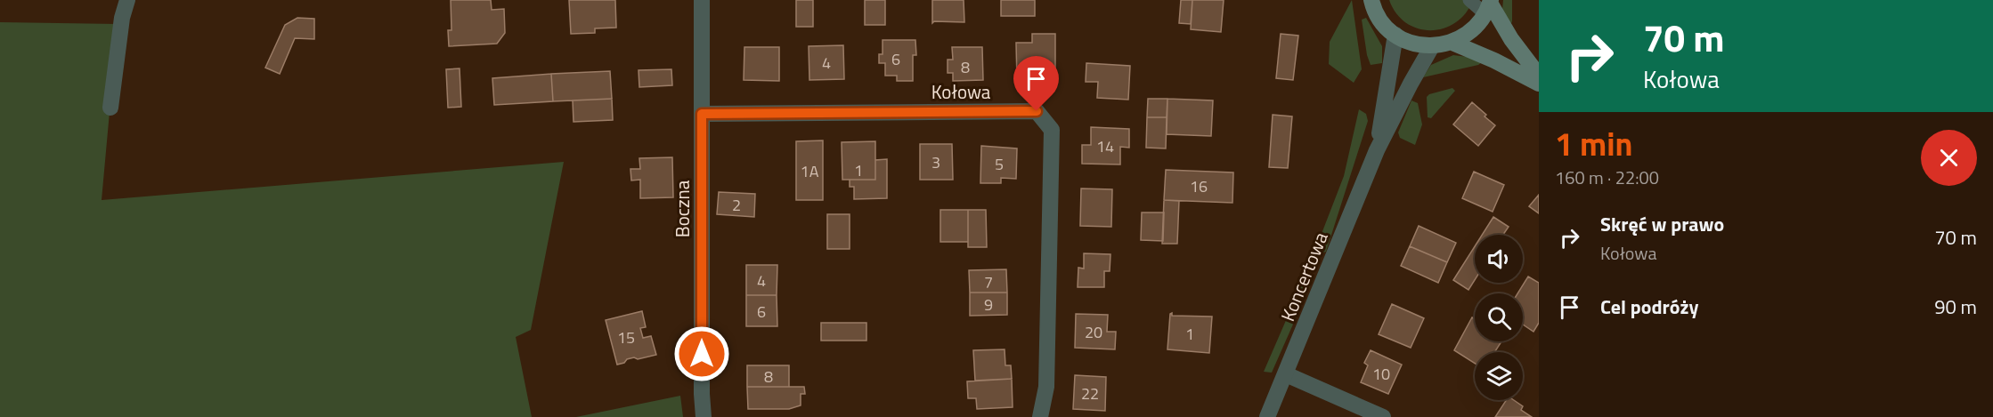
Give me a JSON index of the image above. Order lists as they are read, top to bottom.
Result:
{
  "streets": {
    "street": ["Kołowa", "Boczna", "Koncertowa"]
  },
  "crossings": [
    ["Kołowa", "Boczna"]
  ],
  "house_numbers": [
    "6",
    "4",
    "8",
    "14",
    "3",
    "5",
    "1",
    "1A",
    "16",
    "2",
    "4",
    "7",
    "9",
    "6",
    "20",
    "1",
    "15",
    "10",
    "8",
    "22"
  ],
  "page": {
    "turn": ["70 m", "Kołowa"],
    "heading": ["1 min", "160 m · 22:00"],
    "list": [
      {
        "name": "Skręć w prawo",
        "note": "Kołowa",
        "value": "70 m"
      },
      {
        "name": "Cel podróży",
        "value": "90 m"
      }
    ]
  }
}
